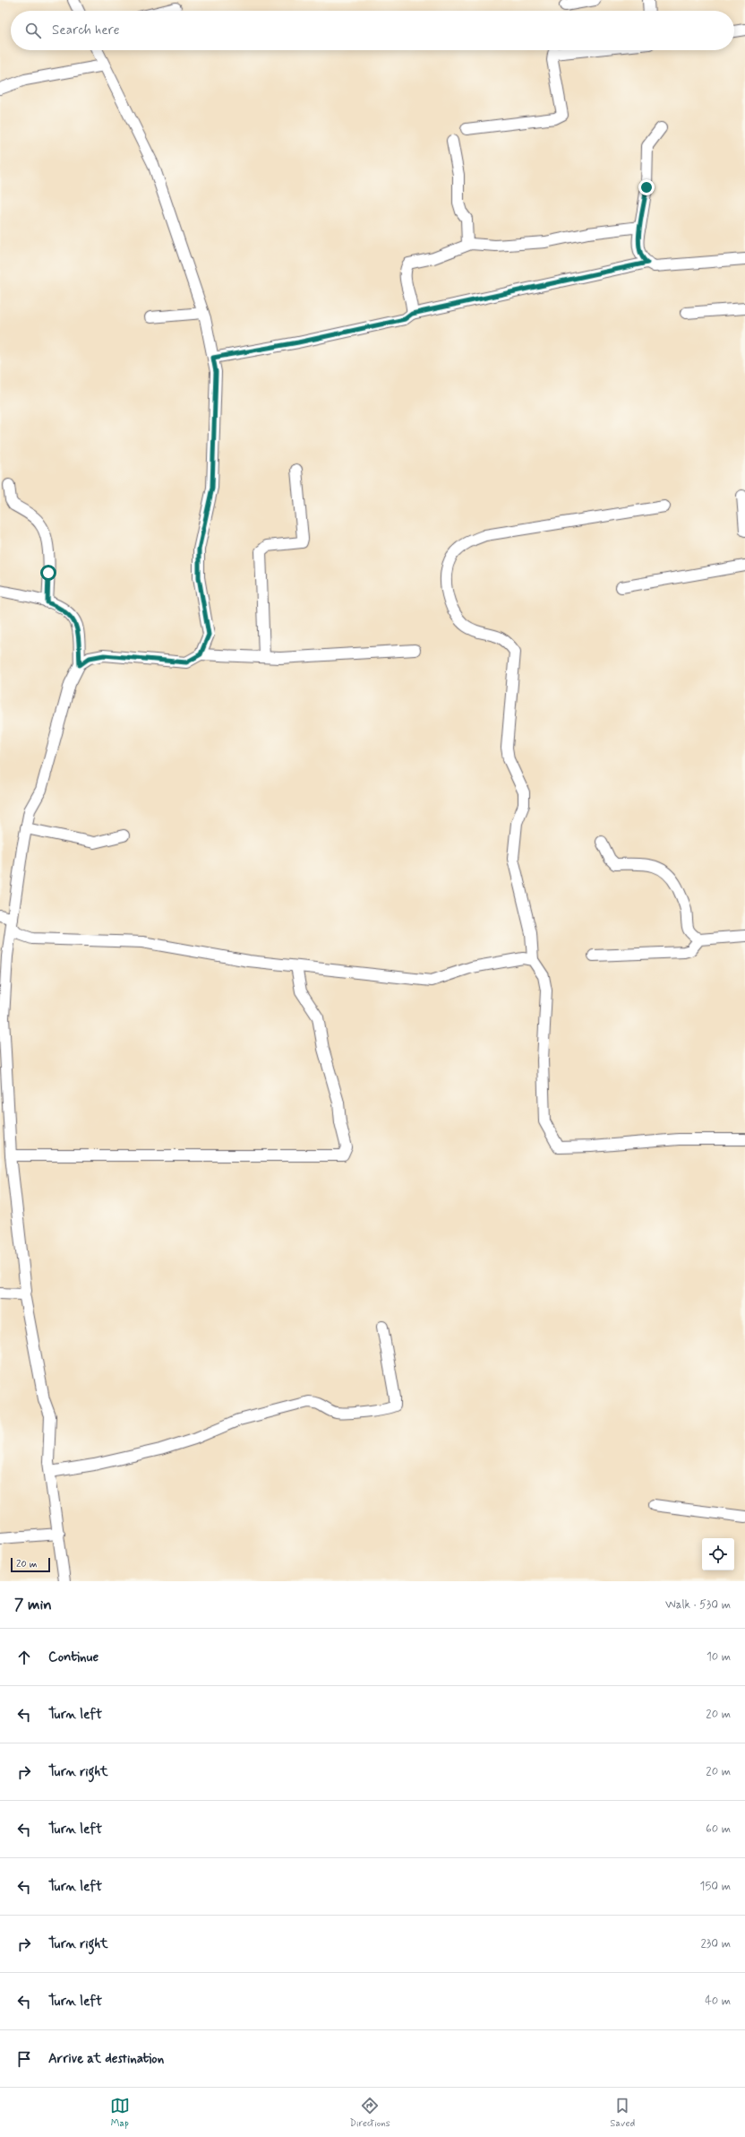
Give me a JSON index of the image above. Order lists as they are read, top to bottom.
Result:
{
  "scale_bar": "20 m",
  "page": {
    "search": "Search here",
    "scale": "20 m",
    "heading": ["7 min", "Walk · 530 m"],
    "list": [
      ["Continue", "10 m"],
      ["Turn left", "20 m"],
      ["Turn right", "20 m"],
      ["Turn left", "60 m"],
      ["Turn left", "150 m"],
      ["Turn right", "230 m"],
      ["Turn left", "40 m"],
      "Arrive at destination"
    ],
    "nav": ["Map", "Directions", "Saved"]
  }
}
